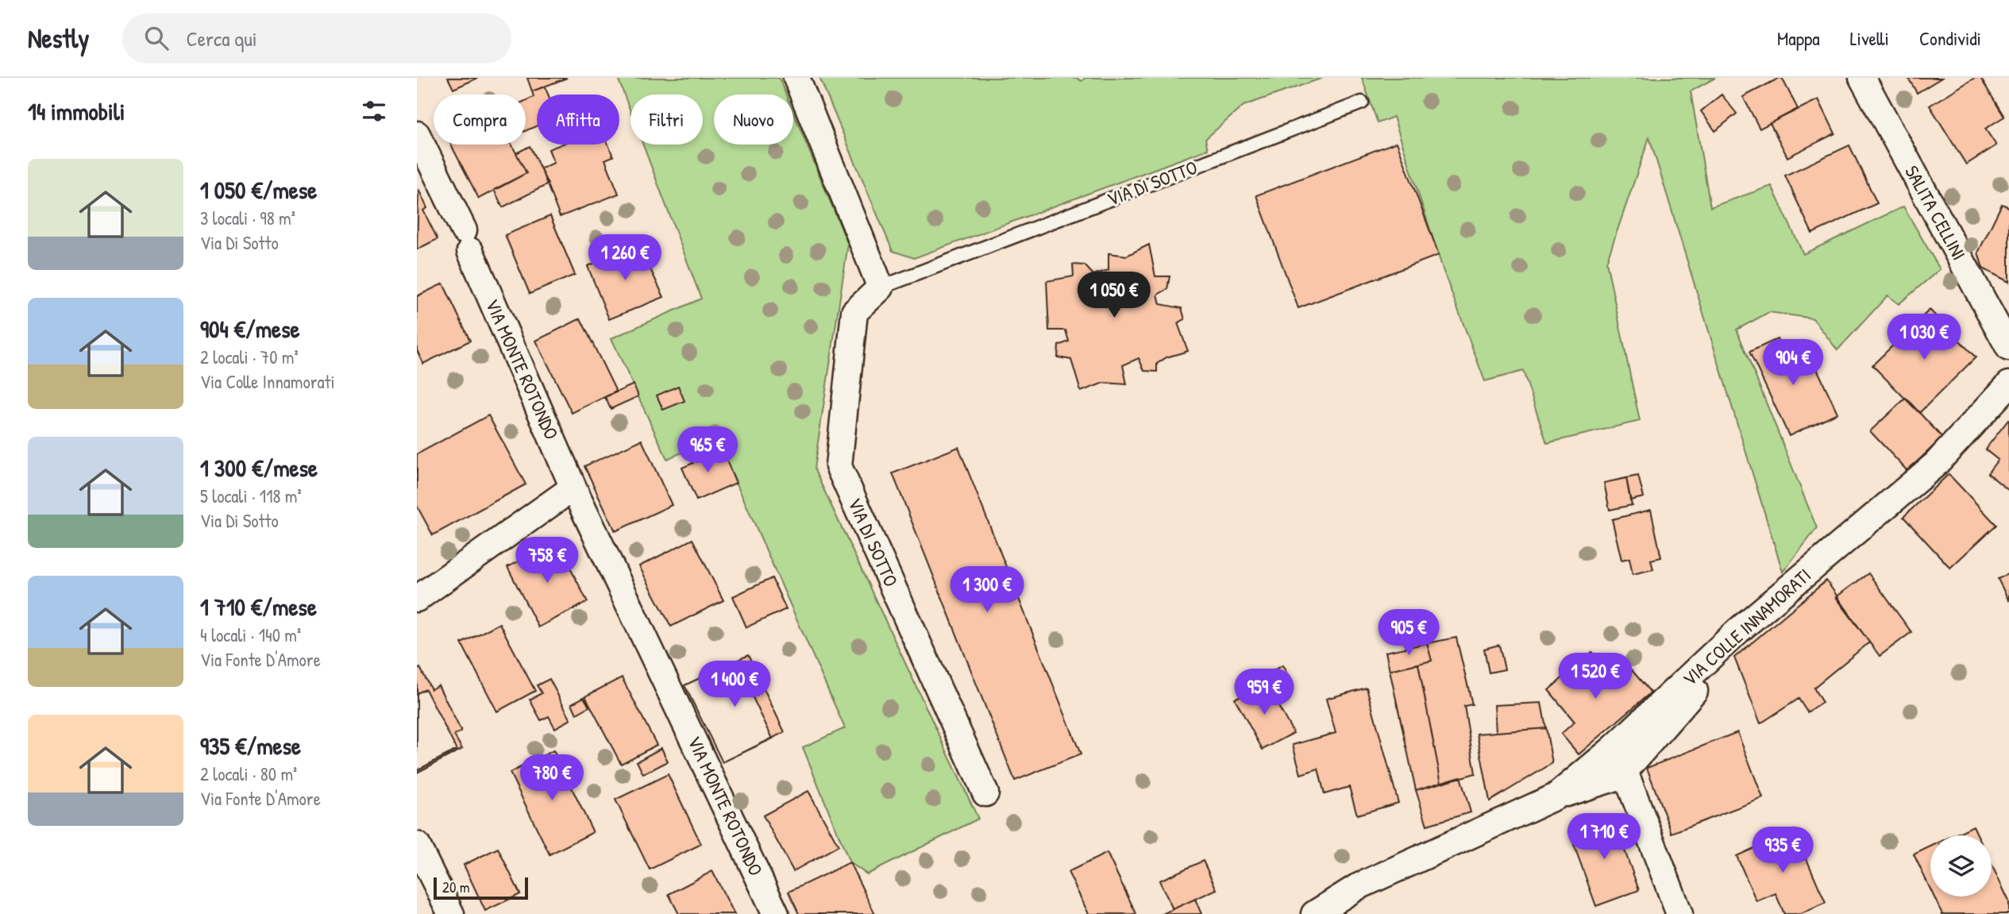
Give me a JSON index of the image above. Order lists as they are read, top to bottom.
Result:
{
  "streets": {
    "street": [
      "VIA DI SOTTO",
      "SALITA CELLINI",
      "VIA MONTE ROTONDO",
      "VIA COLLE INNAMORATI"
    ]
  },
  "scale_bar": "20 m",
  "page": {
    "header": "Nestly",
    "search": "Cerca qui",
    "nav": ["Mappa", "Livelli", "Condividi"],
    "heading": "14 immobili",
    "chip": [
      "Compra",
      "Affitta",
      "Filtri",
      "Nuovo"
    ],
    "list": [
      {
        "name": "1 050 €/mese",
        "note": "3 locali · 98 m² · Via Di Sotto"
      },
      {
        "name": "904 €/mese",
        "note": "2 locali · 70 m² · Via Colle Innamorati"
      },
      {
        "name": "1 300 €/mese",
        "note": "5 locali · 118 m² · Via Di Sotto"
      },
      {
        "name": "1 710 €/mese",
        "note": "4 locali · 140 m² · Via Fonte D'Amore"
      },
      {
        "name": "935 €/mese",
        "note": "2 locali · 80 m² · Via Fonte D'Amore"
      }
    ],
    "price": [
      "1 260 €",
      "1 050 €",
      "1 030 €",
      "904 €",
      "965 €",
      "758 €",
      "1 300 €",
      "905 €",
      "1 520 €",
      "1 400 €",
      "959 €",
      "780 €",
      "1 710 €",
      "935 €"
    ],
    "scale": "20 m"
  }
}
